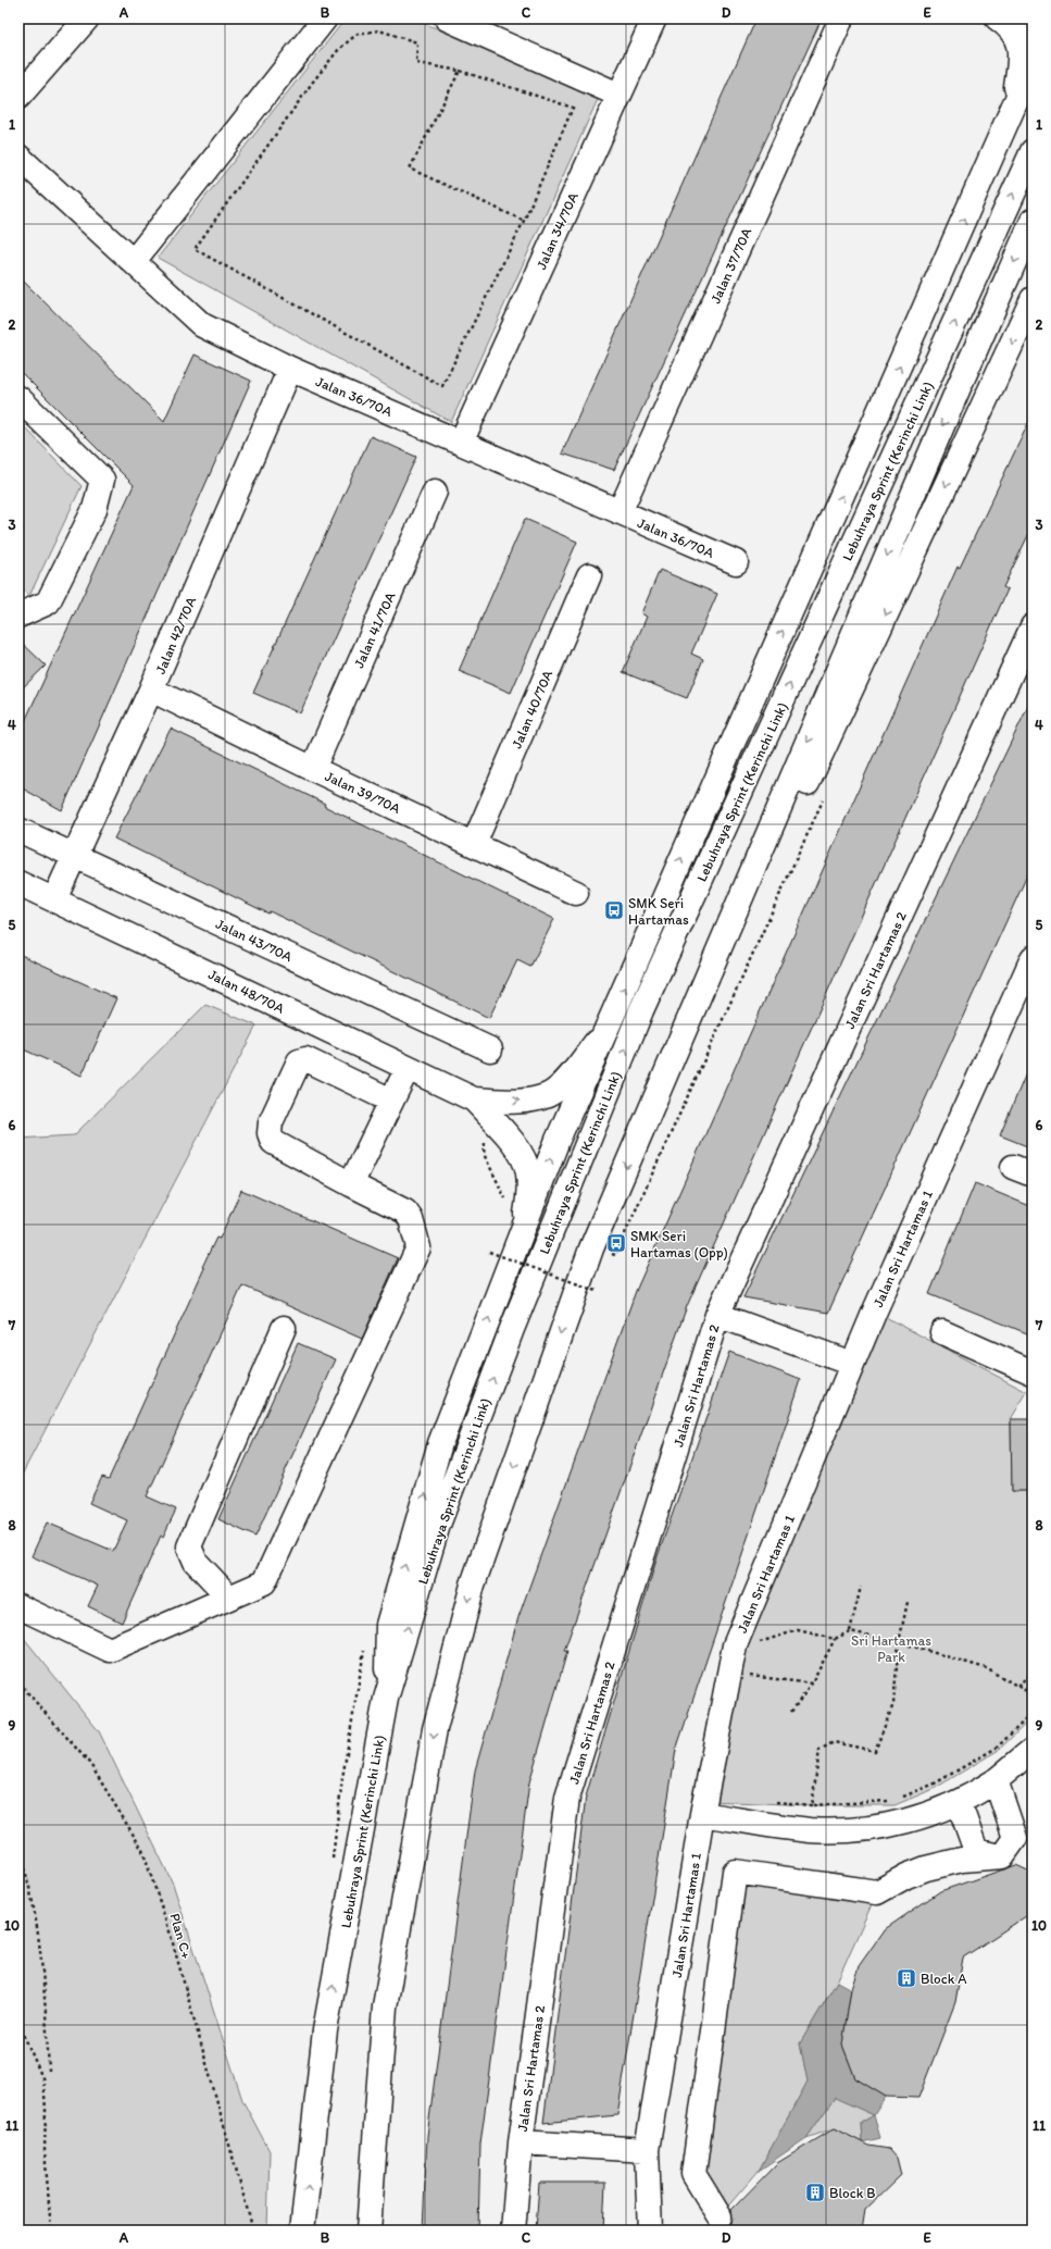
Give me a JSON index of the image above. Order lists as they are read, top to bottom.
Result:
{
  "streets": {
    "main road": [
      "Jalan 34/70A",
      "Jalan 37/70A",
      "Jalan 36/70A",
      "Lebuhraya Sprint (Kerinchi Link)",
      "Jalan 41/70A",
      "Jalan 42/70A",
      "Jalan 40/70A",
      "Jalan 39/70A",
      "Jalan 43/70A",
      "Jalan Sri Hartamas 2",
      "Jalan 48/70A",
      "Jalan Sri Hartamas 1"
    ],
    "path": ["Plan C+"]
  },
  "crossings": [
    ["Jalan 34/70A", "Jalan 36/70A"],
    ["Jalan 37/70A", "Jalan 36/70A"],
    ["Jalan 36/70A", "Jalan 42/70A"],
    ["Jalan 41/70A", "Jalan 39/70A"],
    ["Jalan 42/70A", "Jalan 39/70A"],
    ["Jalan 42/70A", "Jalan 43/70A"],
    ["Jalan 42/70A", "Jalan 48/70A"],
    ["Jalan 40/70A", "Jalan 39/70A"],
    ["Jalan Sri Hartamas 2", "Jalan Sri Hartamas 1"]
  ],
  "parks": ["Sri Hartamas Park"],
  "places": {
    "bus stop": ["SMK Seri Hartamas", "SMK Seri Hartamas (Opp)"],
    "building": ["Block A", "Block B"]
  },
  "grid": {
    "columns": [
      "A",
      "B",
      "C",
      "D",
      "E"
    ],
    "rows": [
      "1",
      "2",
      "3",
      "4",
      "5",
      "6",
      "7",
      "8",
      "9",
      "10",
      "11"
    ]
  }
}
